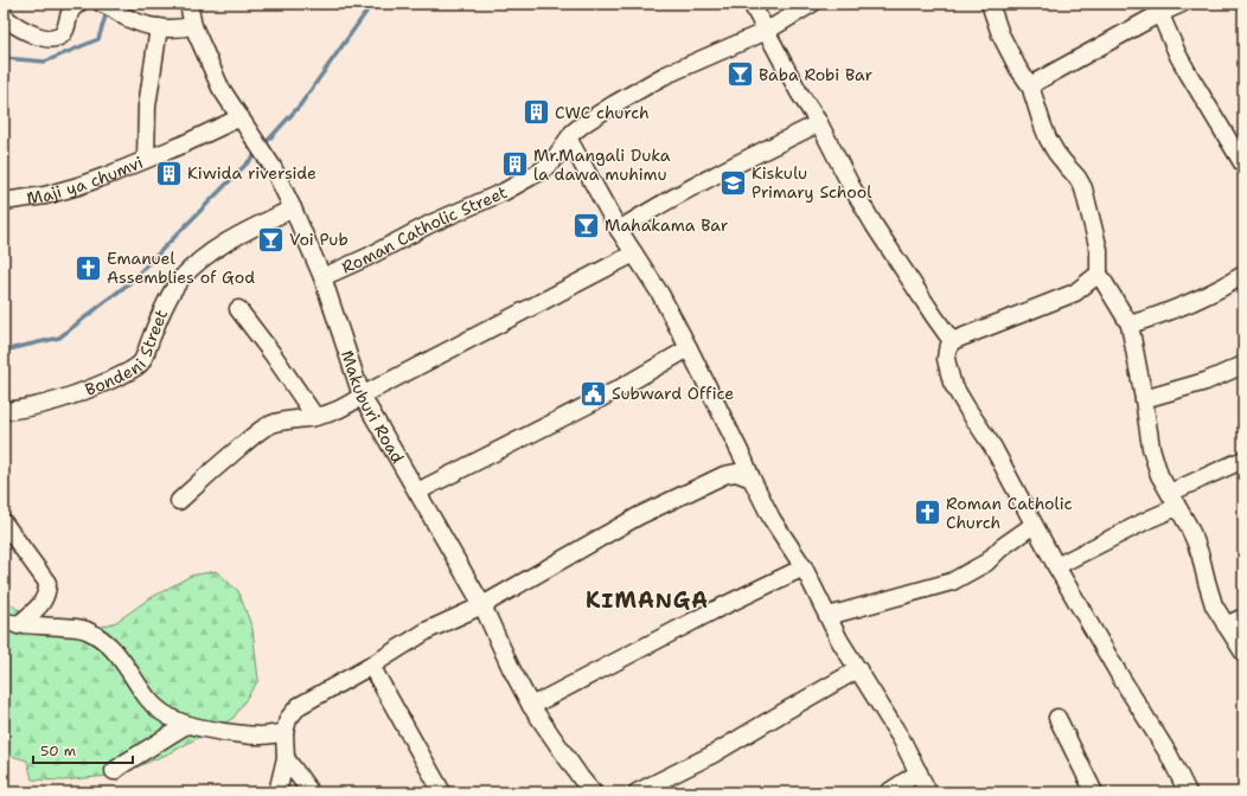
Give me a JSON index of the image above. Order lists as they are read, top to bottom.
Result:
{
  "streets": {
    "street": [
      "Maji ya chumvi",
      "Roman Catholic Street",
      "Bondeni Street",
      "Makuburi Road"
    ]
  },
  "crossings": [
    ["Maji ya chumvi", "Makuburi Road"],
    ["Roman Catholic Street", "Makuburi Road"],
    ["Bondeni Street", "Makuburi Road"]
  ],
  "districts": ["KIMANGA"],
  "places": {
    "bar": ["Baba Robi Bar", "Mahakama Bar", "Voi Pub"],
    "building": ["CWC church", "Mr.Mangali Duka la dawa muhimu", "Kiwida riverside"],
    "school or university": ["Kiskulu Primary School"],
    "church": ["Emanuel Assemblies of God", "Roman Catholic Church"],
    "public building": ["Subward Office"]
  },
  "scale_bar": "50 m"
}
